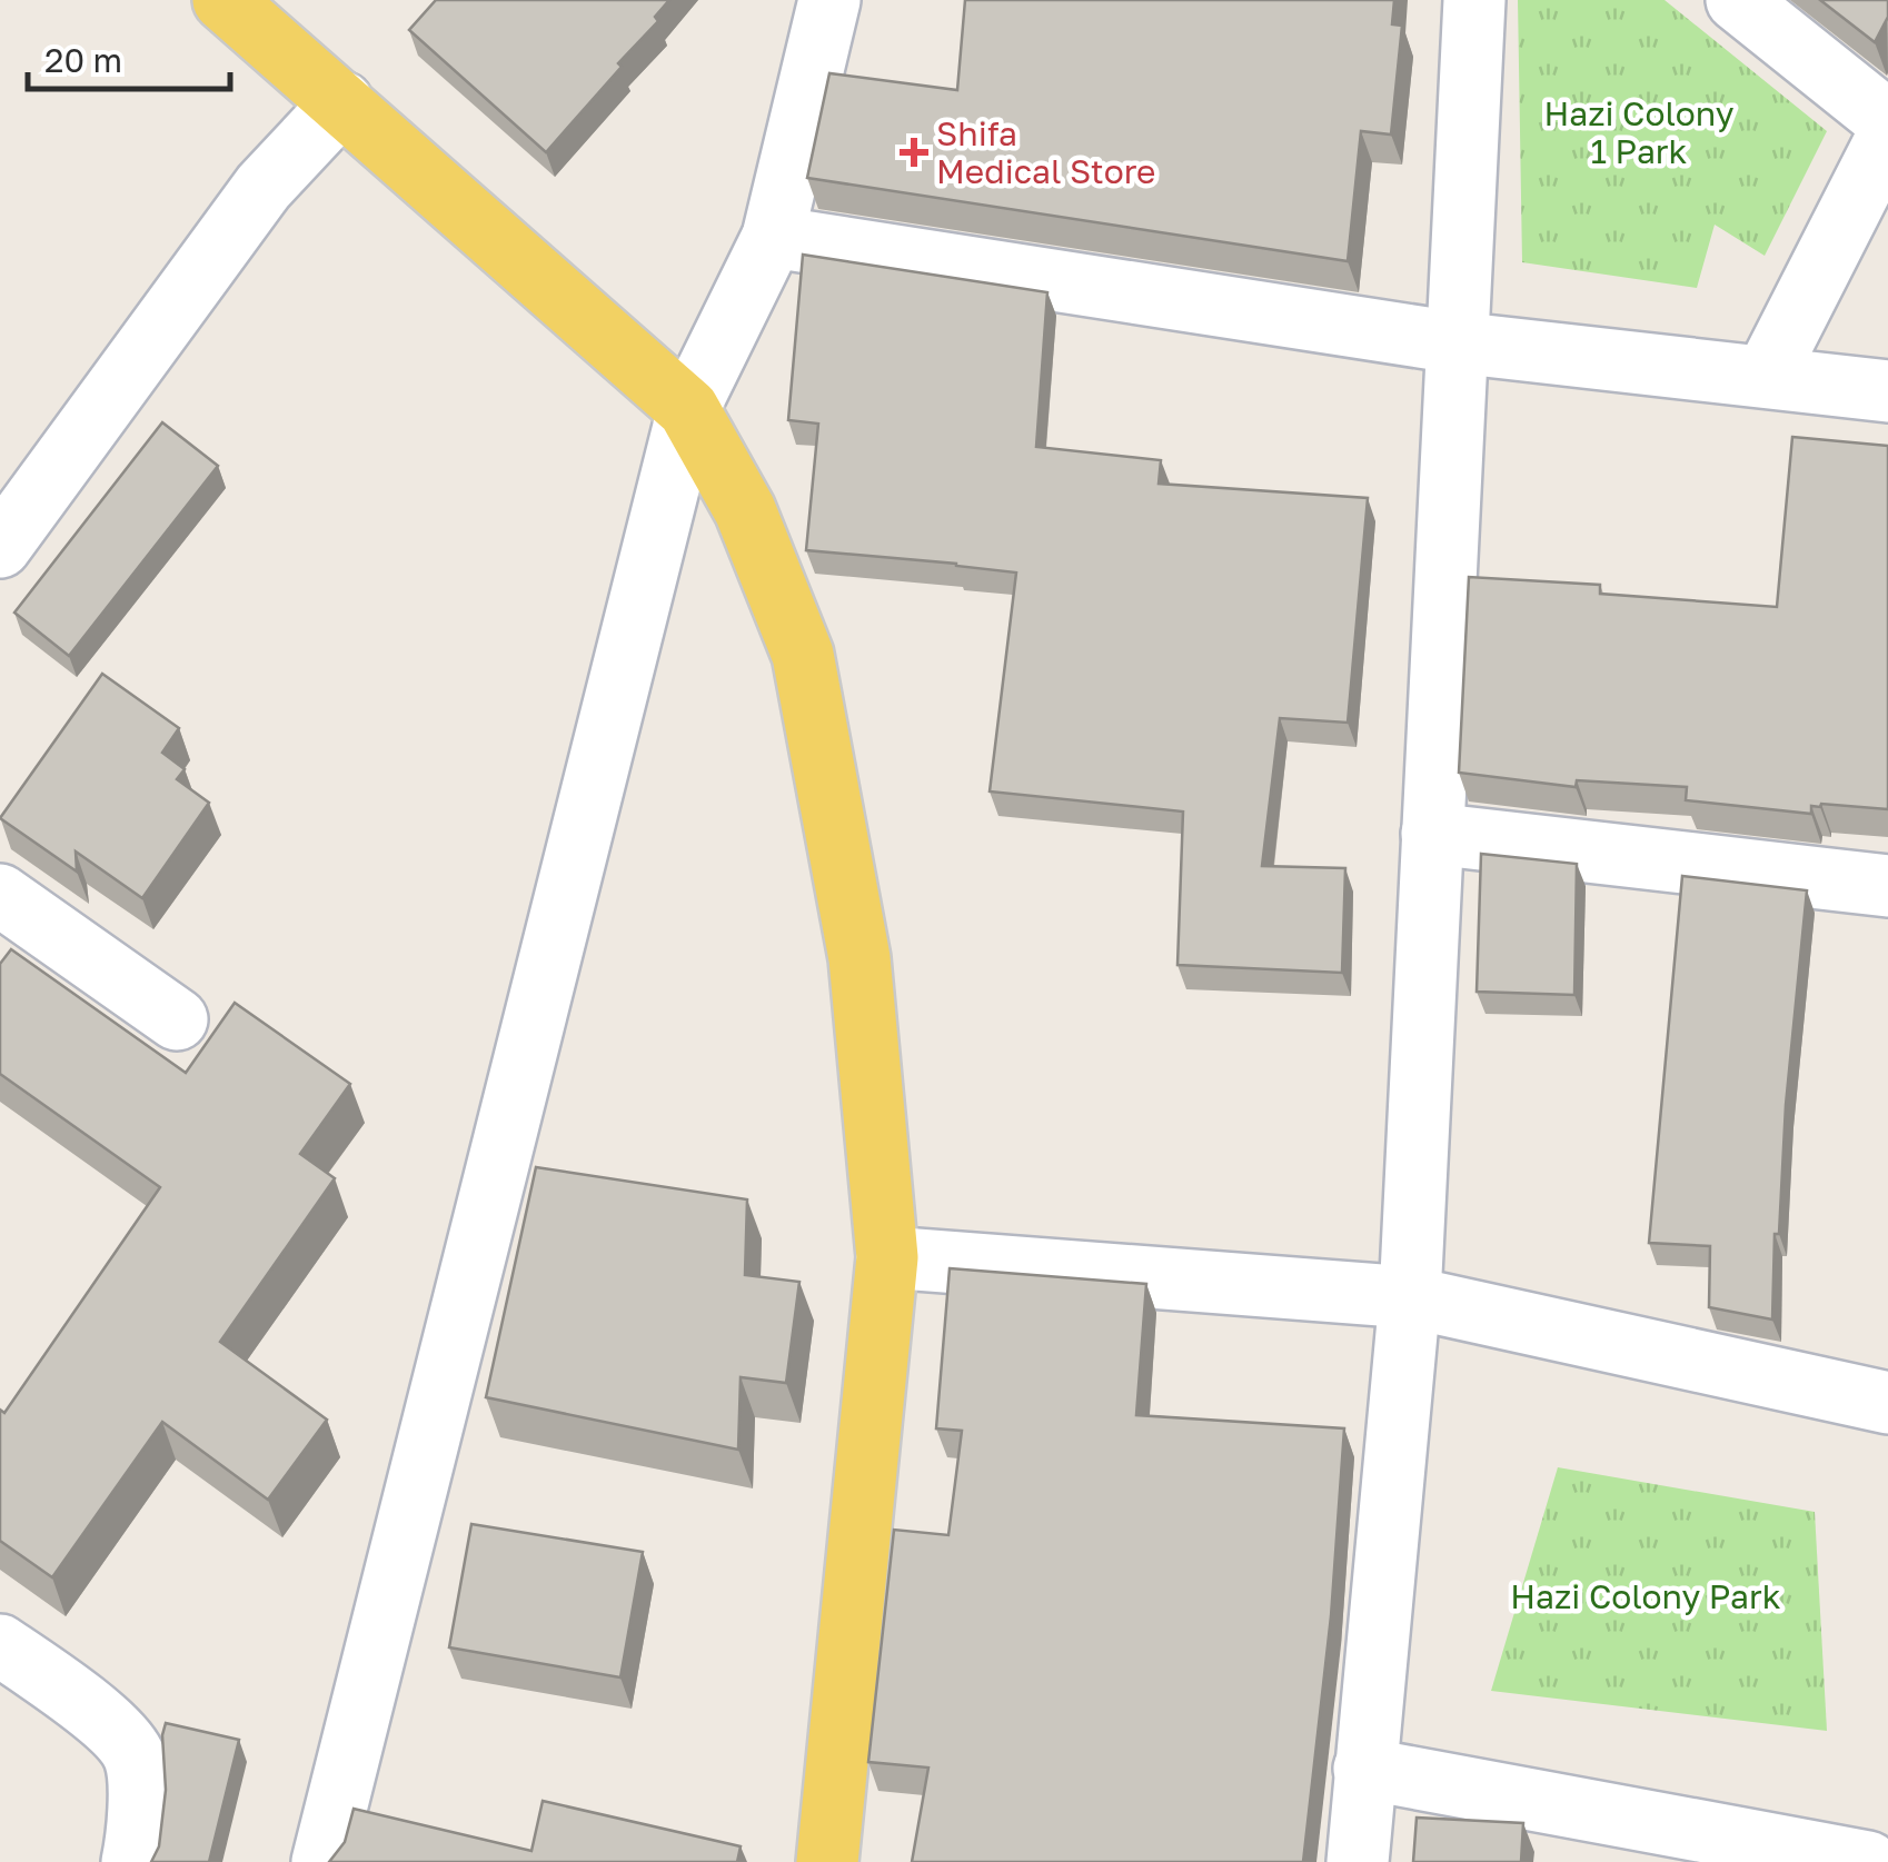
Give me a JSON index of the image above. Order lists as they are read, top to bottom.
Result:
{
  "parks": ["Hazi Colony 1 Park", "Hazi Colony Park"],
  "places": {
    "health": ["Shifa Medical Store"]
  },
  "scale_bar": "20 m"
}
